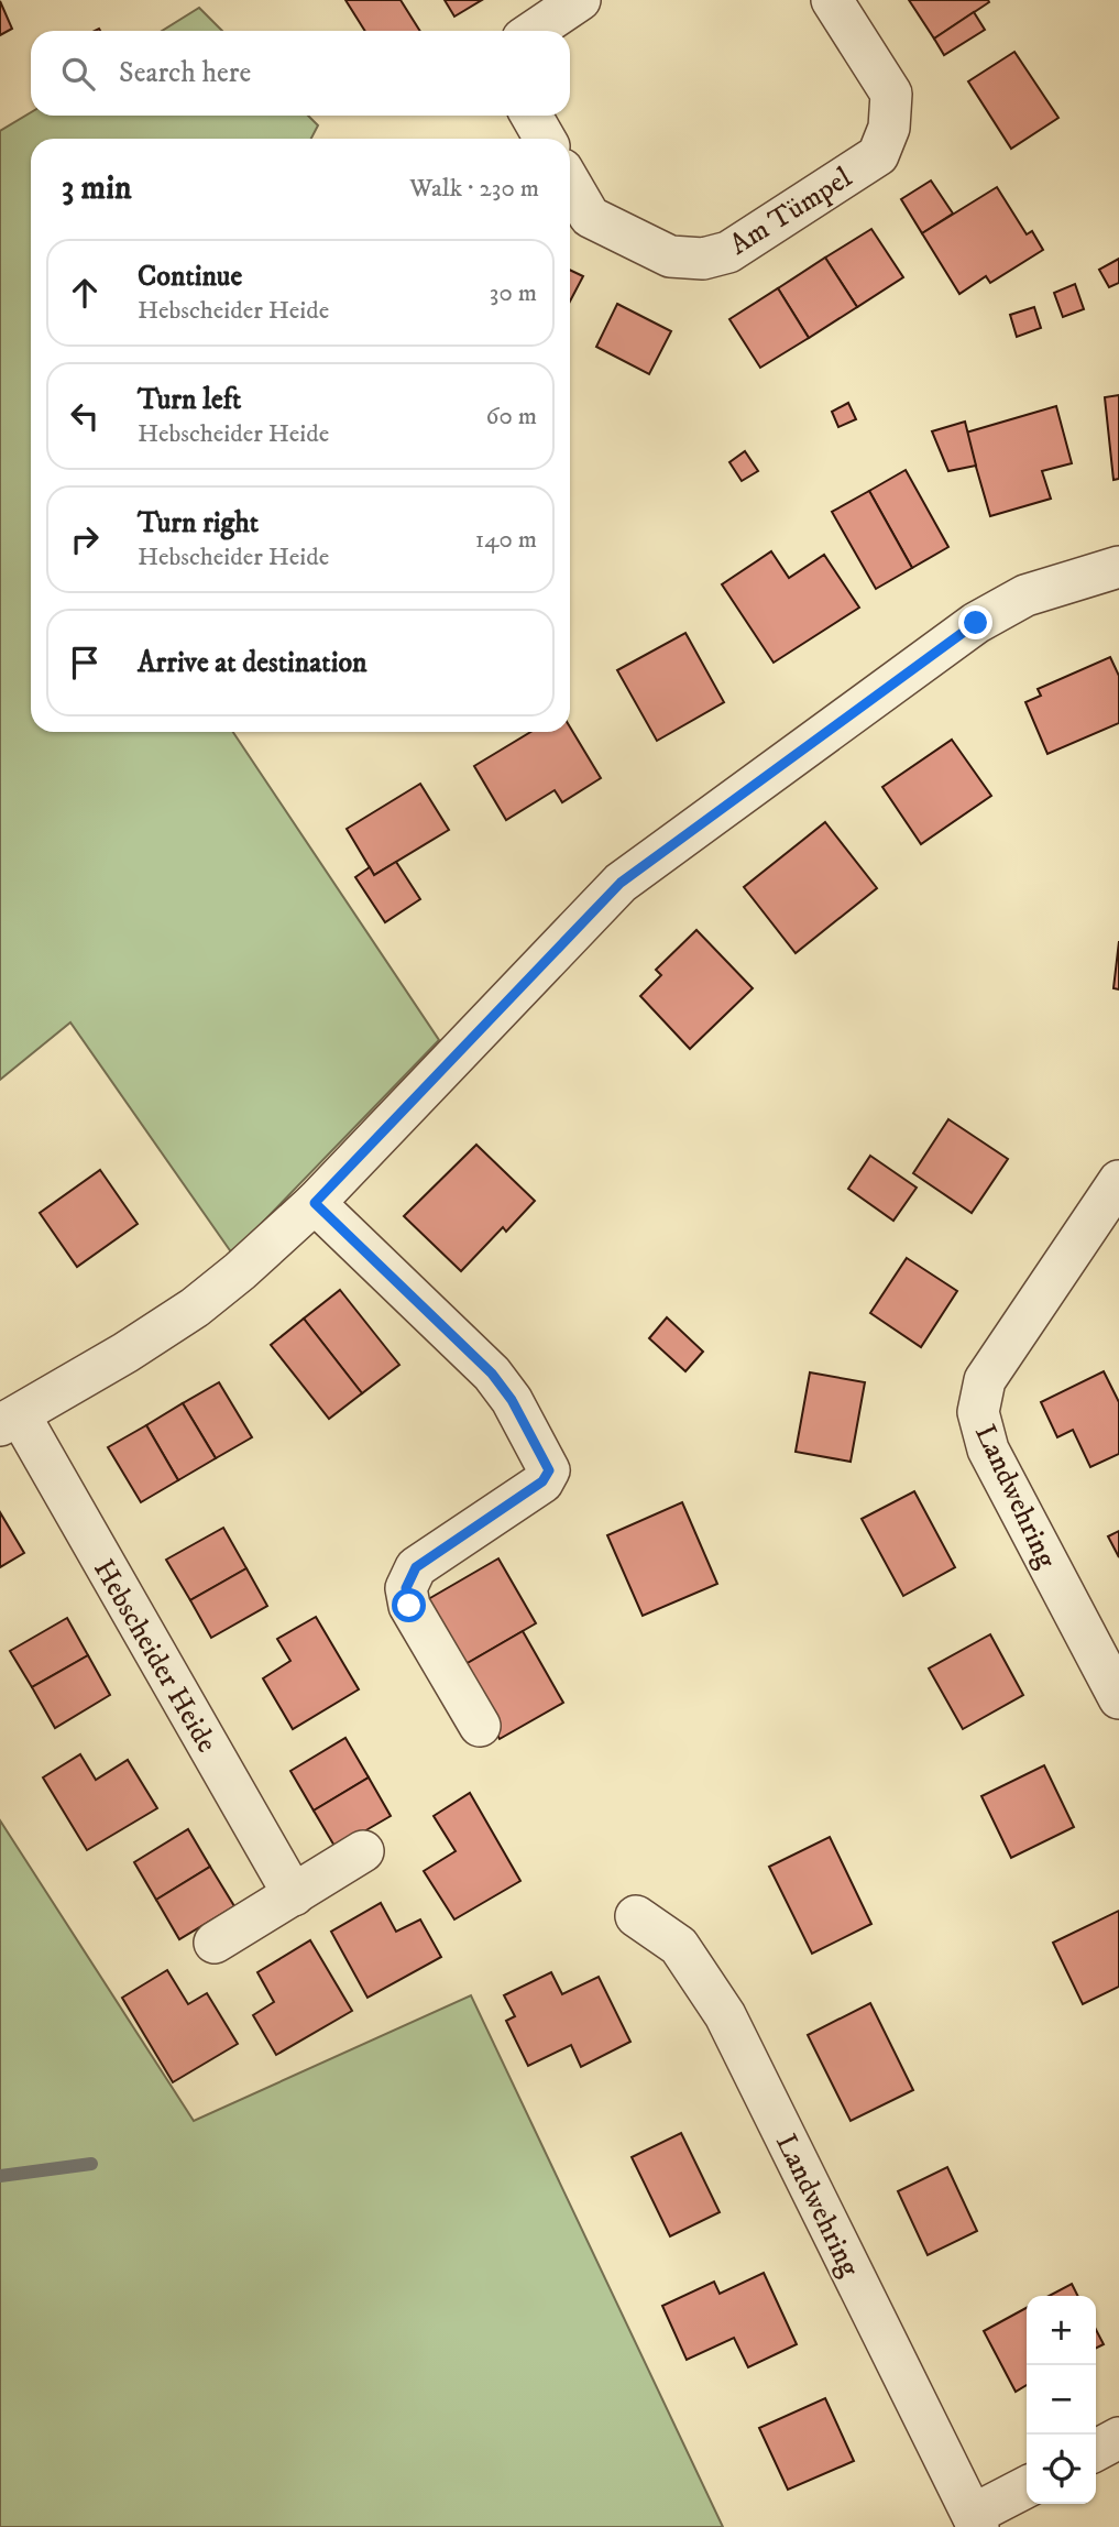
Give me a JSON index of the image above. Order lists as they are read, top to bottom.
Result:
{
  "streets": {
    "street": ["Am Tümpel", "Landwehring", "Hebscheider Heide"]
  },
  "page": {
    "search": "Search here",
    "heading": ["3 min", "Walk · 230 m"],
    "list": [
      ["Continue", "Hebscheider Heide", "30 m"],
      ["Turn left", "Hebscheider Heide", "60 m"],
      ["Turn right", "Hebscheider Heide", "140 m"],
      "Arrive at destination"
    ],
    "map_buttons": ["+", "−"]
  }
}
